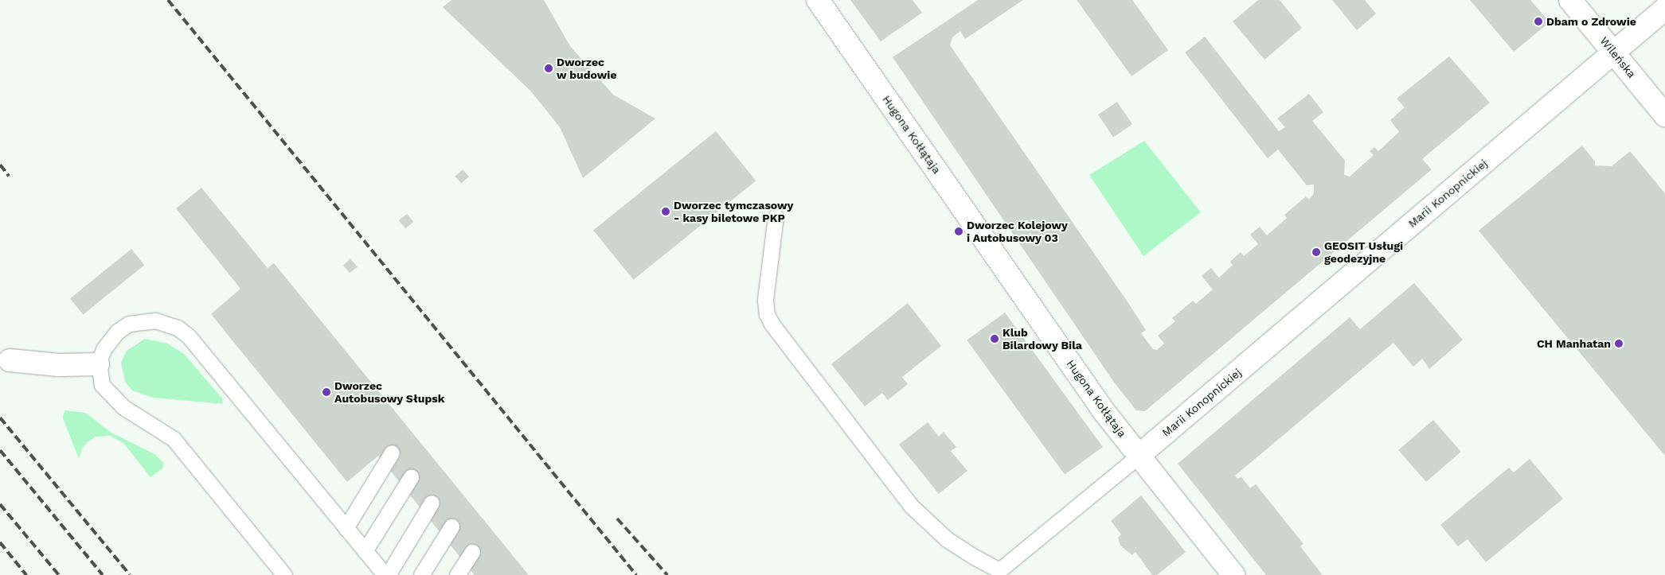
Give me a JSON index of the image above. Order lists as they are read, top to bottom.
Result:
{
  "streets": {
    "street": ["Wileńska", "Hugona Kołłątaja", "Marii Konopnickiej"]
  },
  "crossings": [
    ["Wileńska", "Marii Konopnickiej"],
    ["Hugona Kołłątaja", "Marii Konopnickiej"]
  ],
  "places": [
    "Dbam o Zdrowie",
    "Dworzec w budowie",
    "Dworzec tymczasowy - kasy biletowe PKP",
    "Dworzec Kolejowy i Autobusowy 03",
    "GEOSIT Usługi geodezyjne",
    "Klub Bilardowy Bila",
    "CH Manhatan",
    "Dworzec Autobusowy Słupsk"
  ]
}
